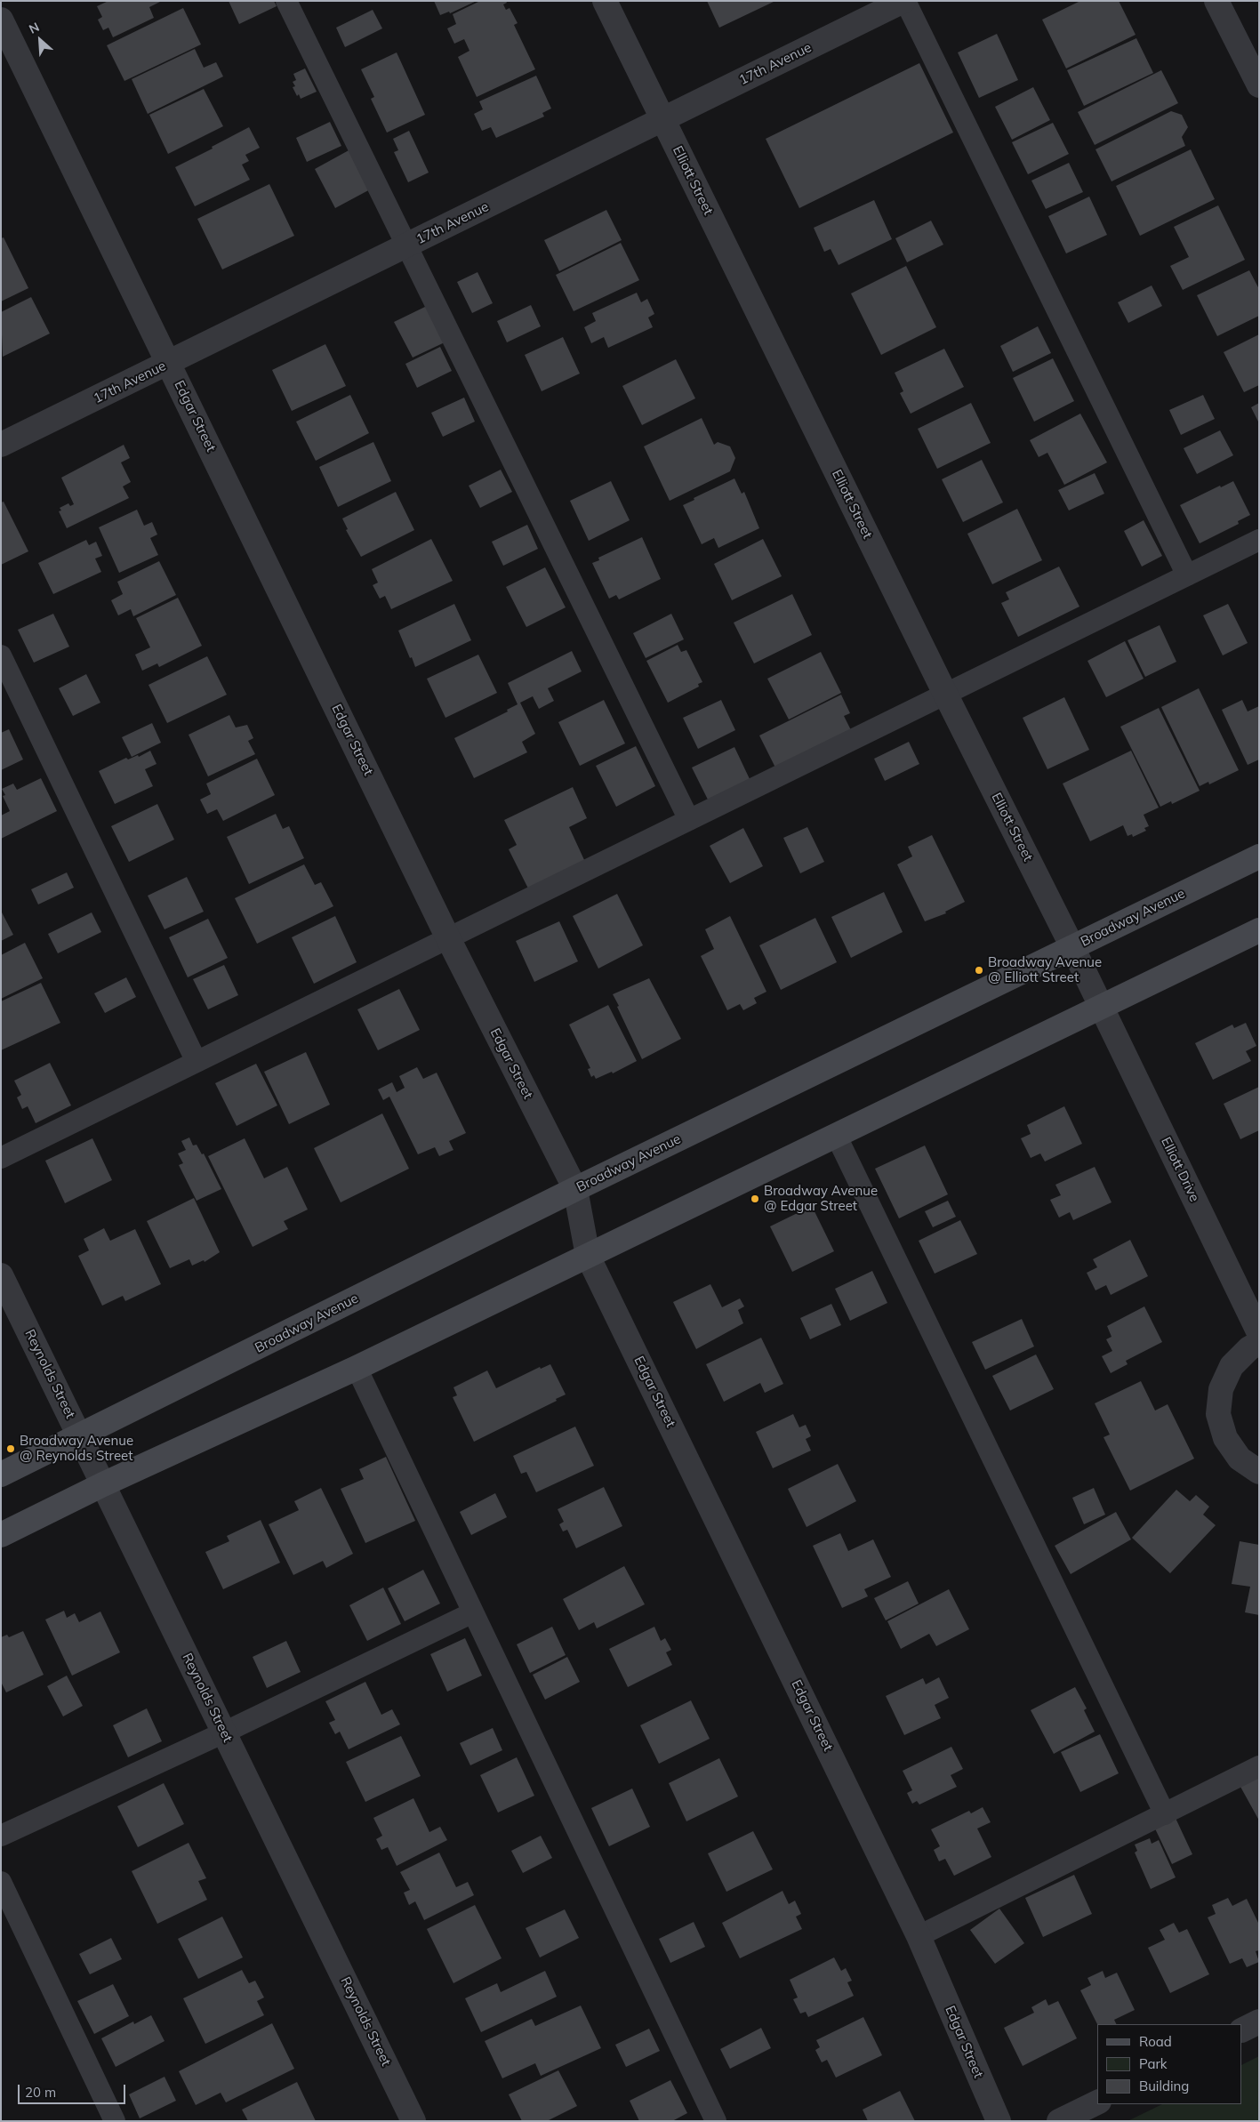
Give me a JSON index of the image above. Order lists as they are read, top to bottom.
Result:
{
  "streets": {
    "street": [
      "17th Avenue",
      "Elliott Street",
      "Edgar Street",
      "Broadway Avenue",
      "Elliott Drive",
      "Reynolds Street"
    ]
  },
  "crossings": [
    ["17th Avenue", "Elliott Street"],
    ["17th Avenue", "Edgar Street"],
    ["Elliott Street", "Broadway Avenue"],
    ["Elliott Street", "Elliott Drive"],
    ["Edgar Street", "Broadway Avenue"],
    ["Broadway Avenue", "Reynolds Street"]
  ],
  "places": ["Broadway Avenue @ Elliott Street", "Broadway Avenue @ Edgar Street", "Broadway Avenue @ Reynolds Street"],
  "legend": ["Road", "Park", "Building"],
  "scale_bar": "20 m",
  "north": "top left"
}
